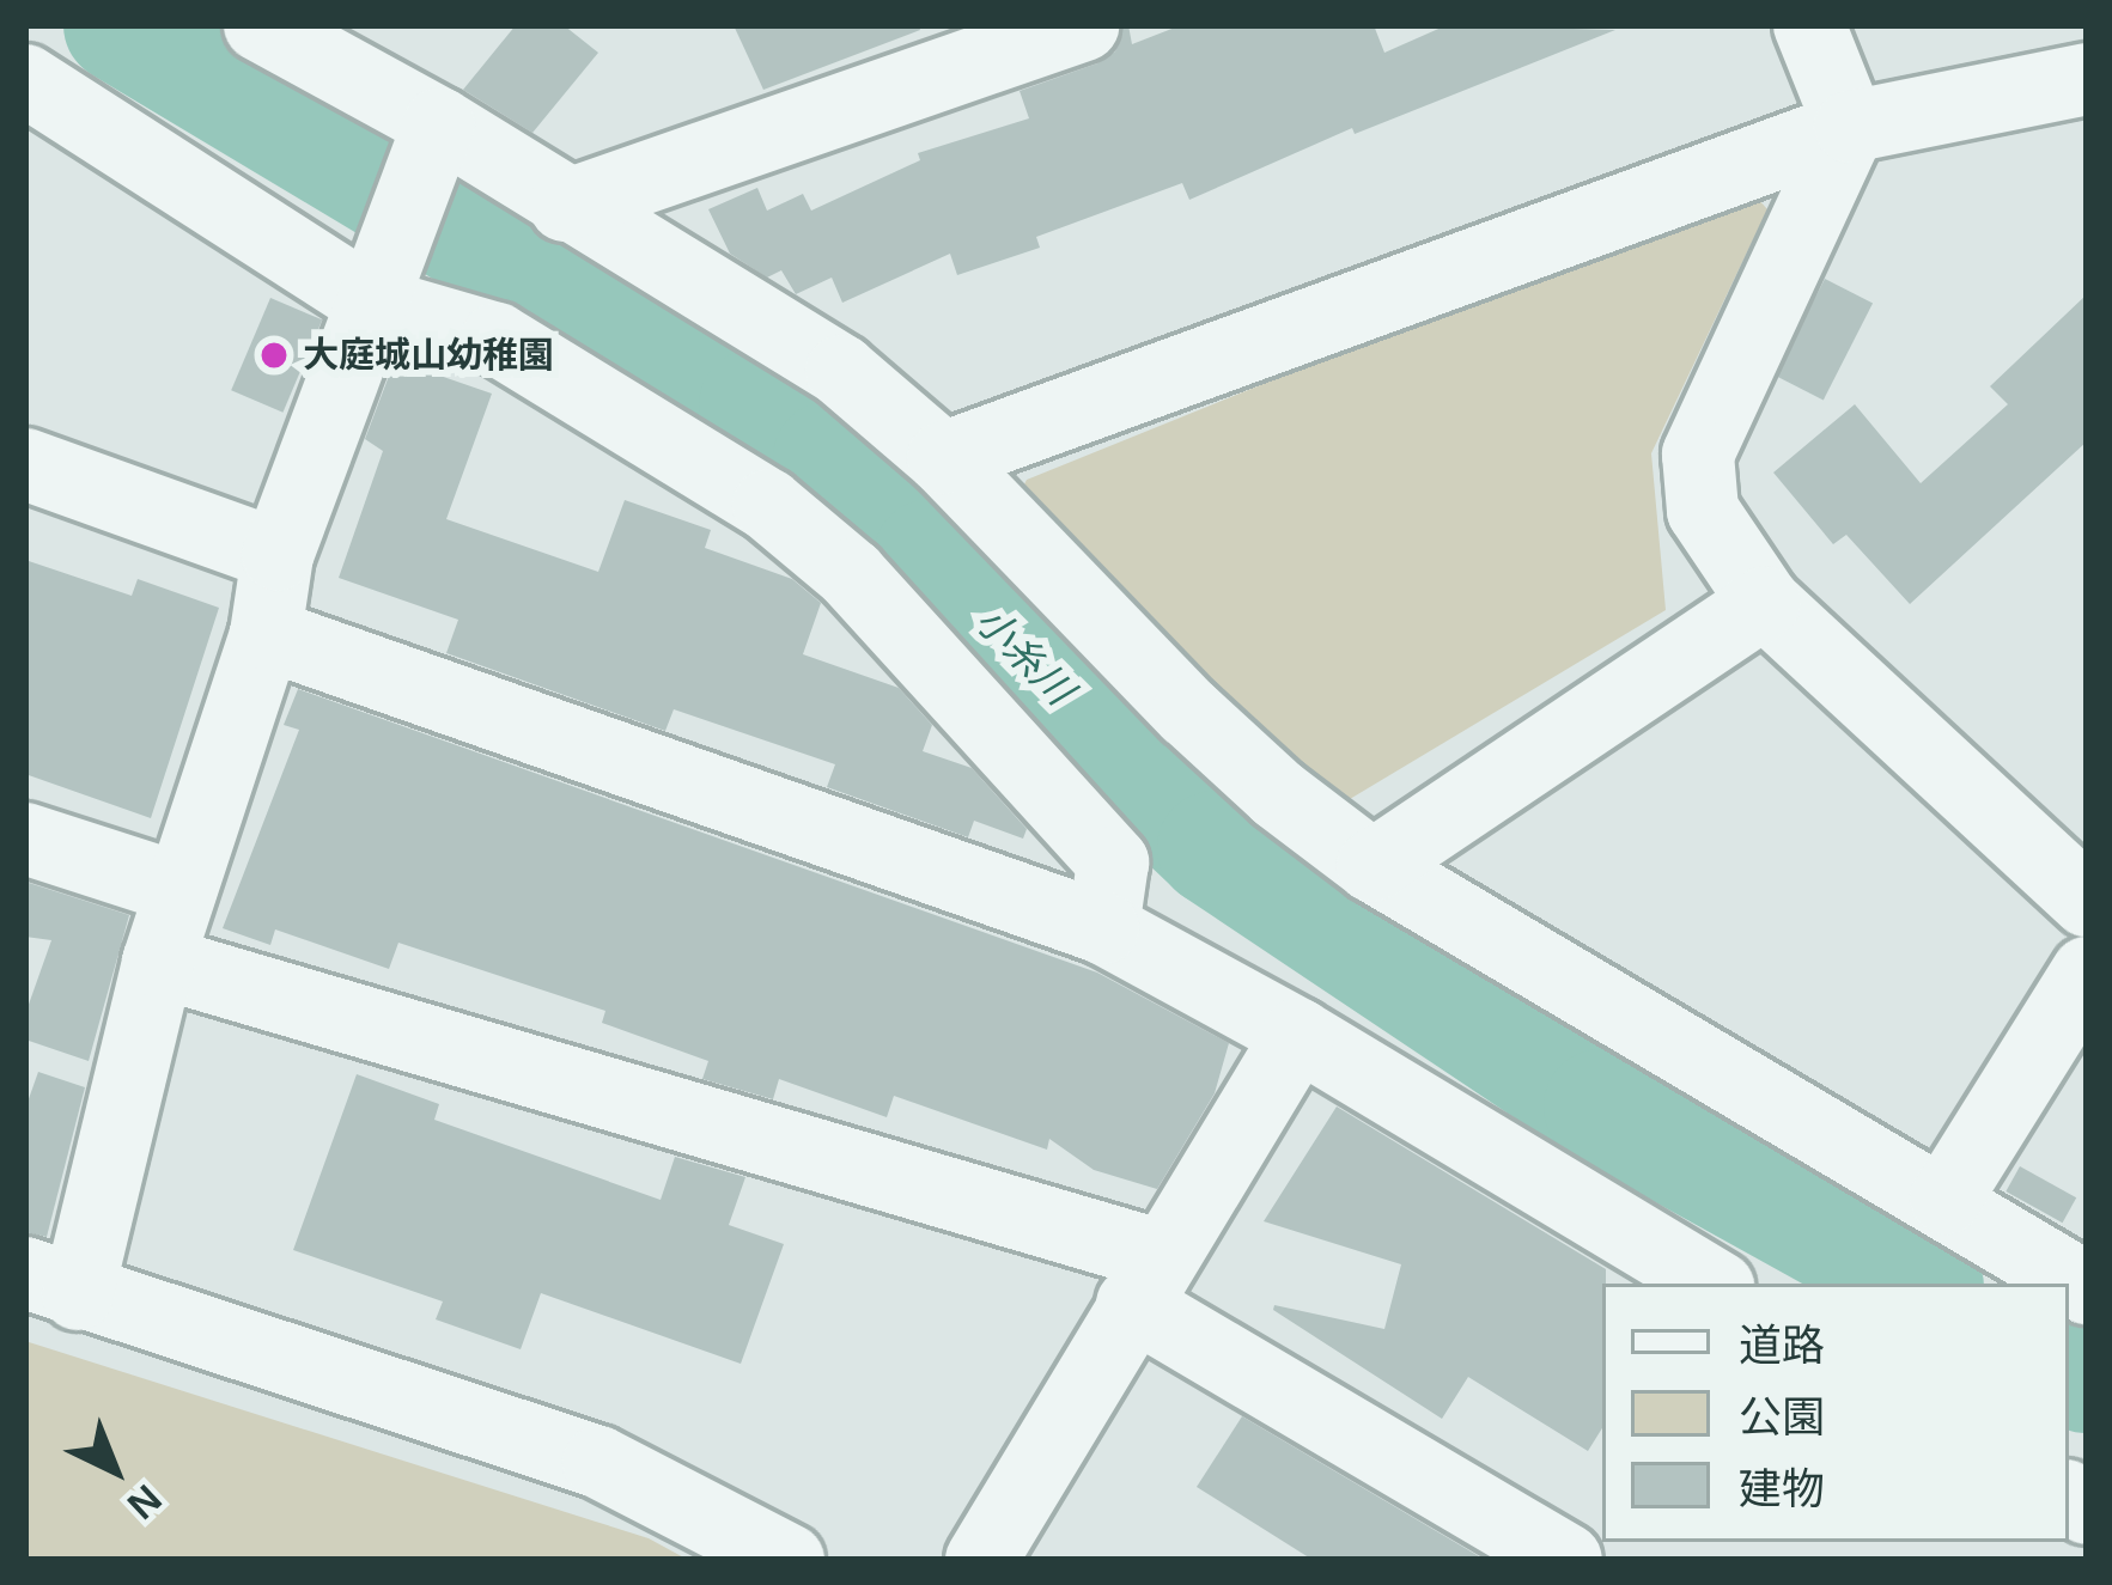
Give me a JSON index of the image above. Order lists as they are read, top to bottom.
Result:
{
  "water": ["小糸川"],
  "places": ["大庭城山幼稚園"],
  "legend": ["道路", "公園", "建物"],
  "north": "bottom right"
}
